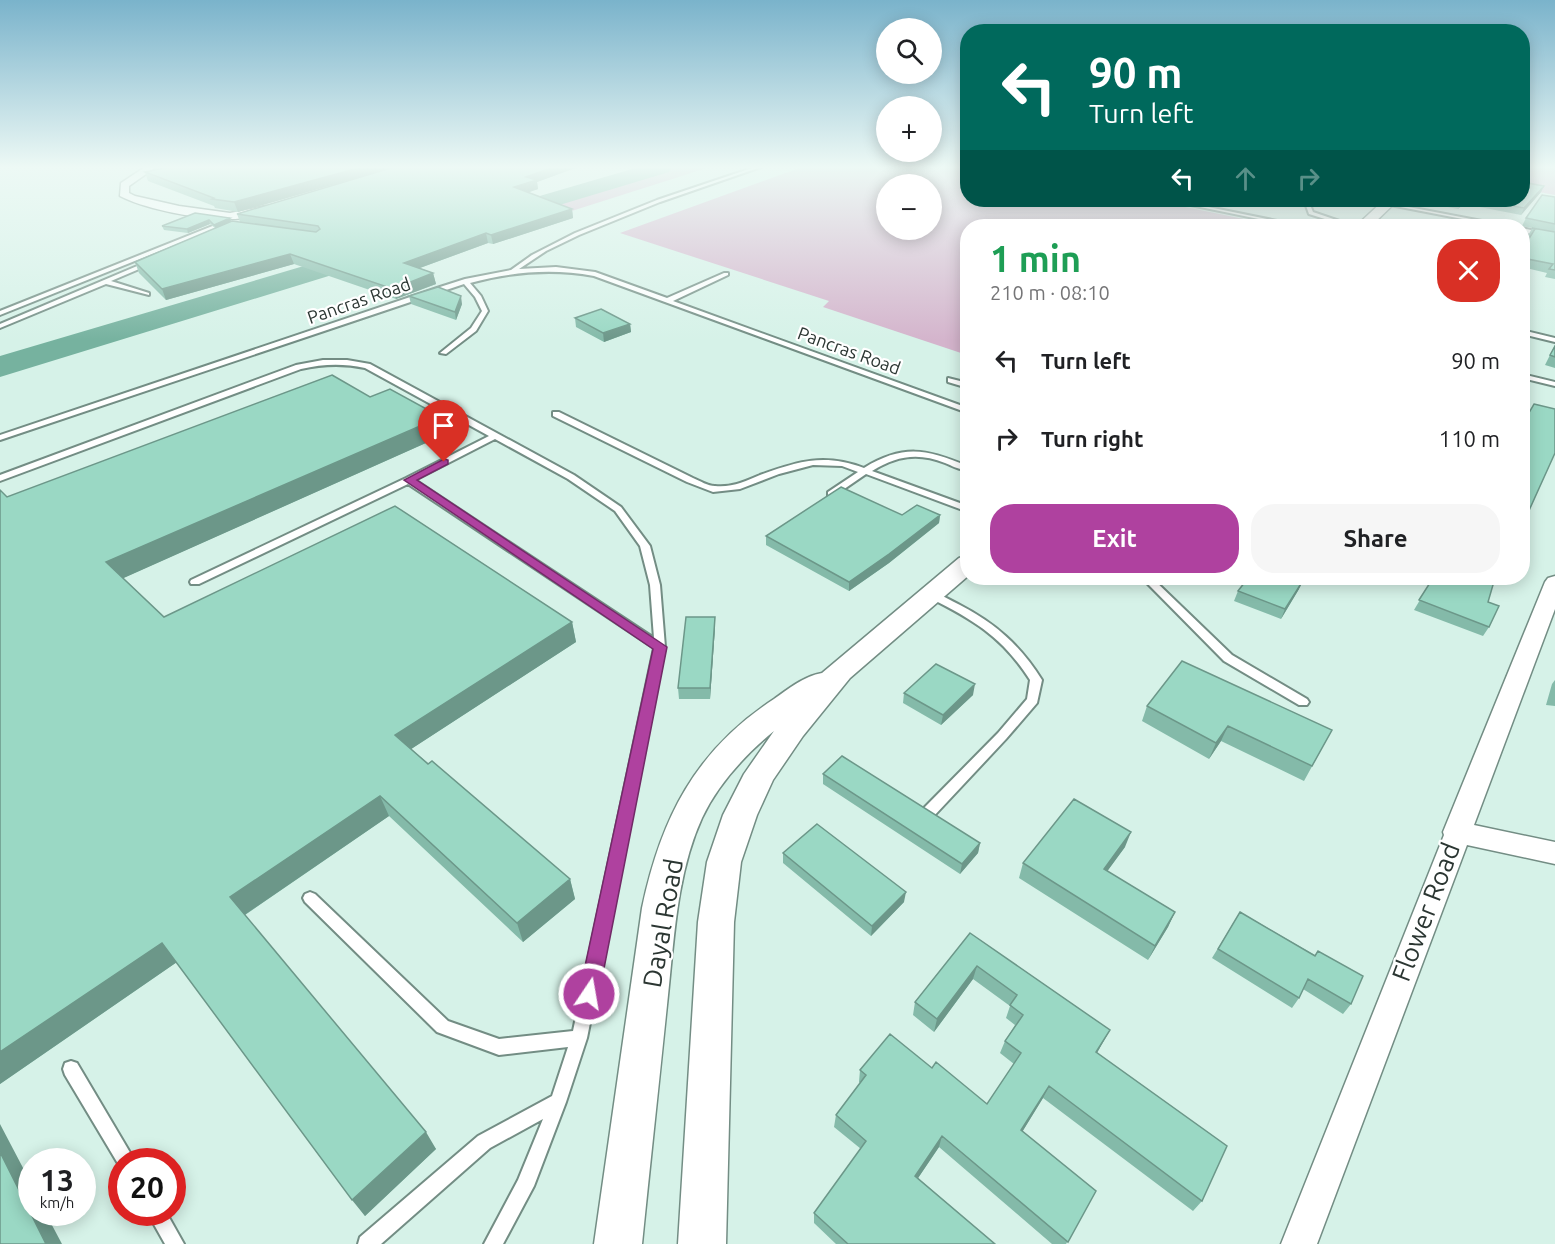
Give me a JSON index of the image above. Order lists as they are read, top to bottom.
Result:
{
  "streets": {
    "street": ["Flower Road", "Dayal Road"],
    "lane": ["Pancras Road"]
  },
  "page": {
    "map_buttons": ["+", "−"],
    "turn": ["90 m", "Turn left"],
    "heading": ["1 min", "210 m · 08:10"],
    "list": [
      {
        "name": "Turn left",
        "value": "90 m"
      },
      {
        "name": "Turn right",
        "value": "110 m"
      }
    ],
    "buttons": ["Exit", "Share"],
    "speed": "13 km/h",
    "limit": "20"
  }
}
